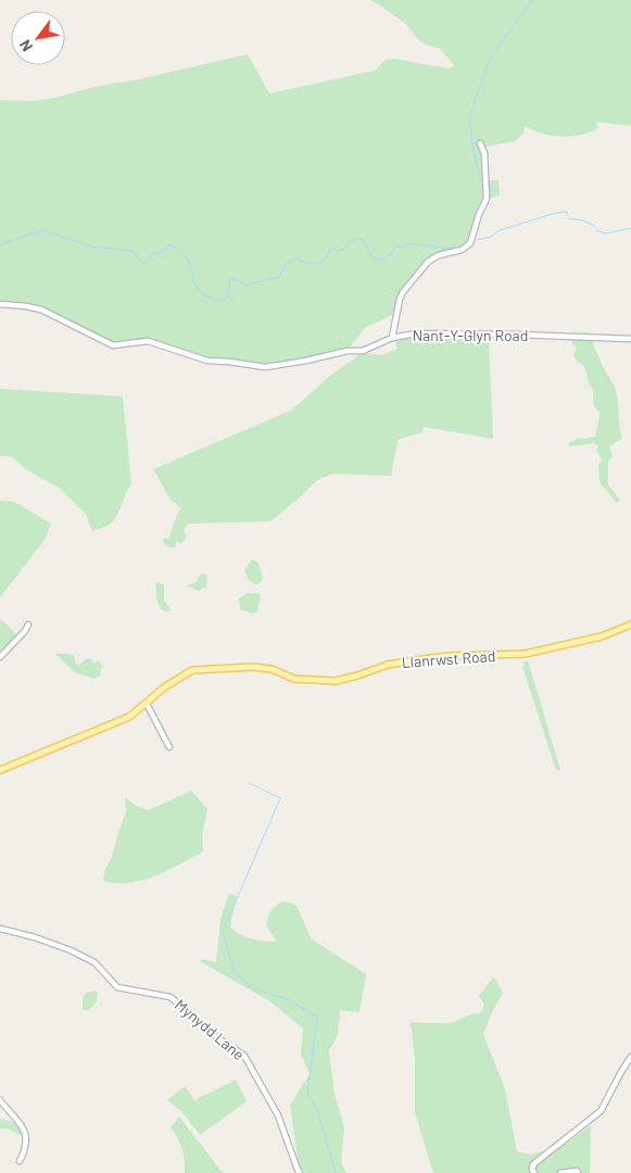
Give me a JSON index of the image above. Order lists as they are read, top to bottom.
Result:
{
  "streets": {
    "main road": ["Llanrwst Road"],
    "street": ["Nant-Y-Glyn Road", "Mynydd Lane"]
  },
  "north": "bottom left"
}
